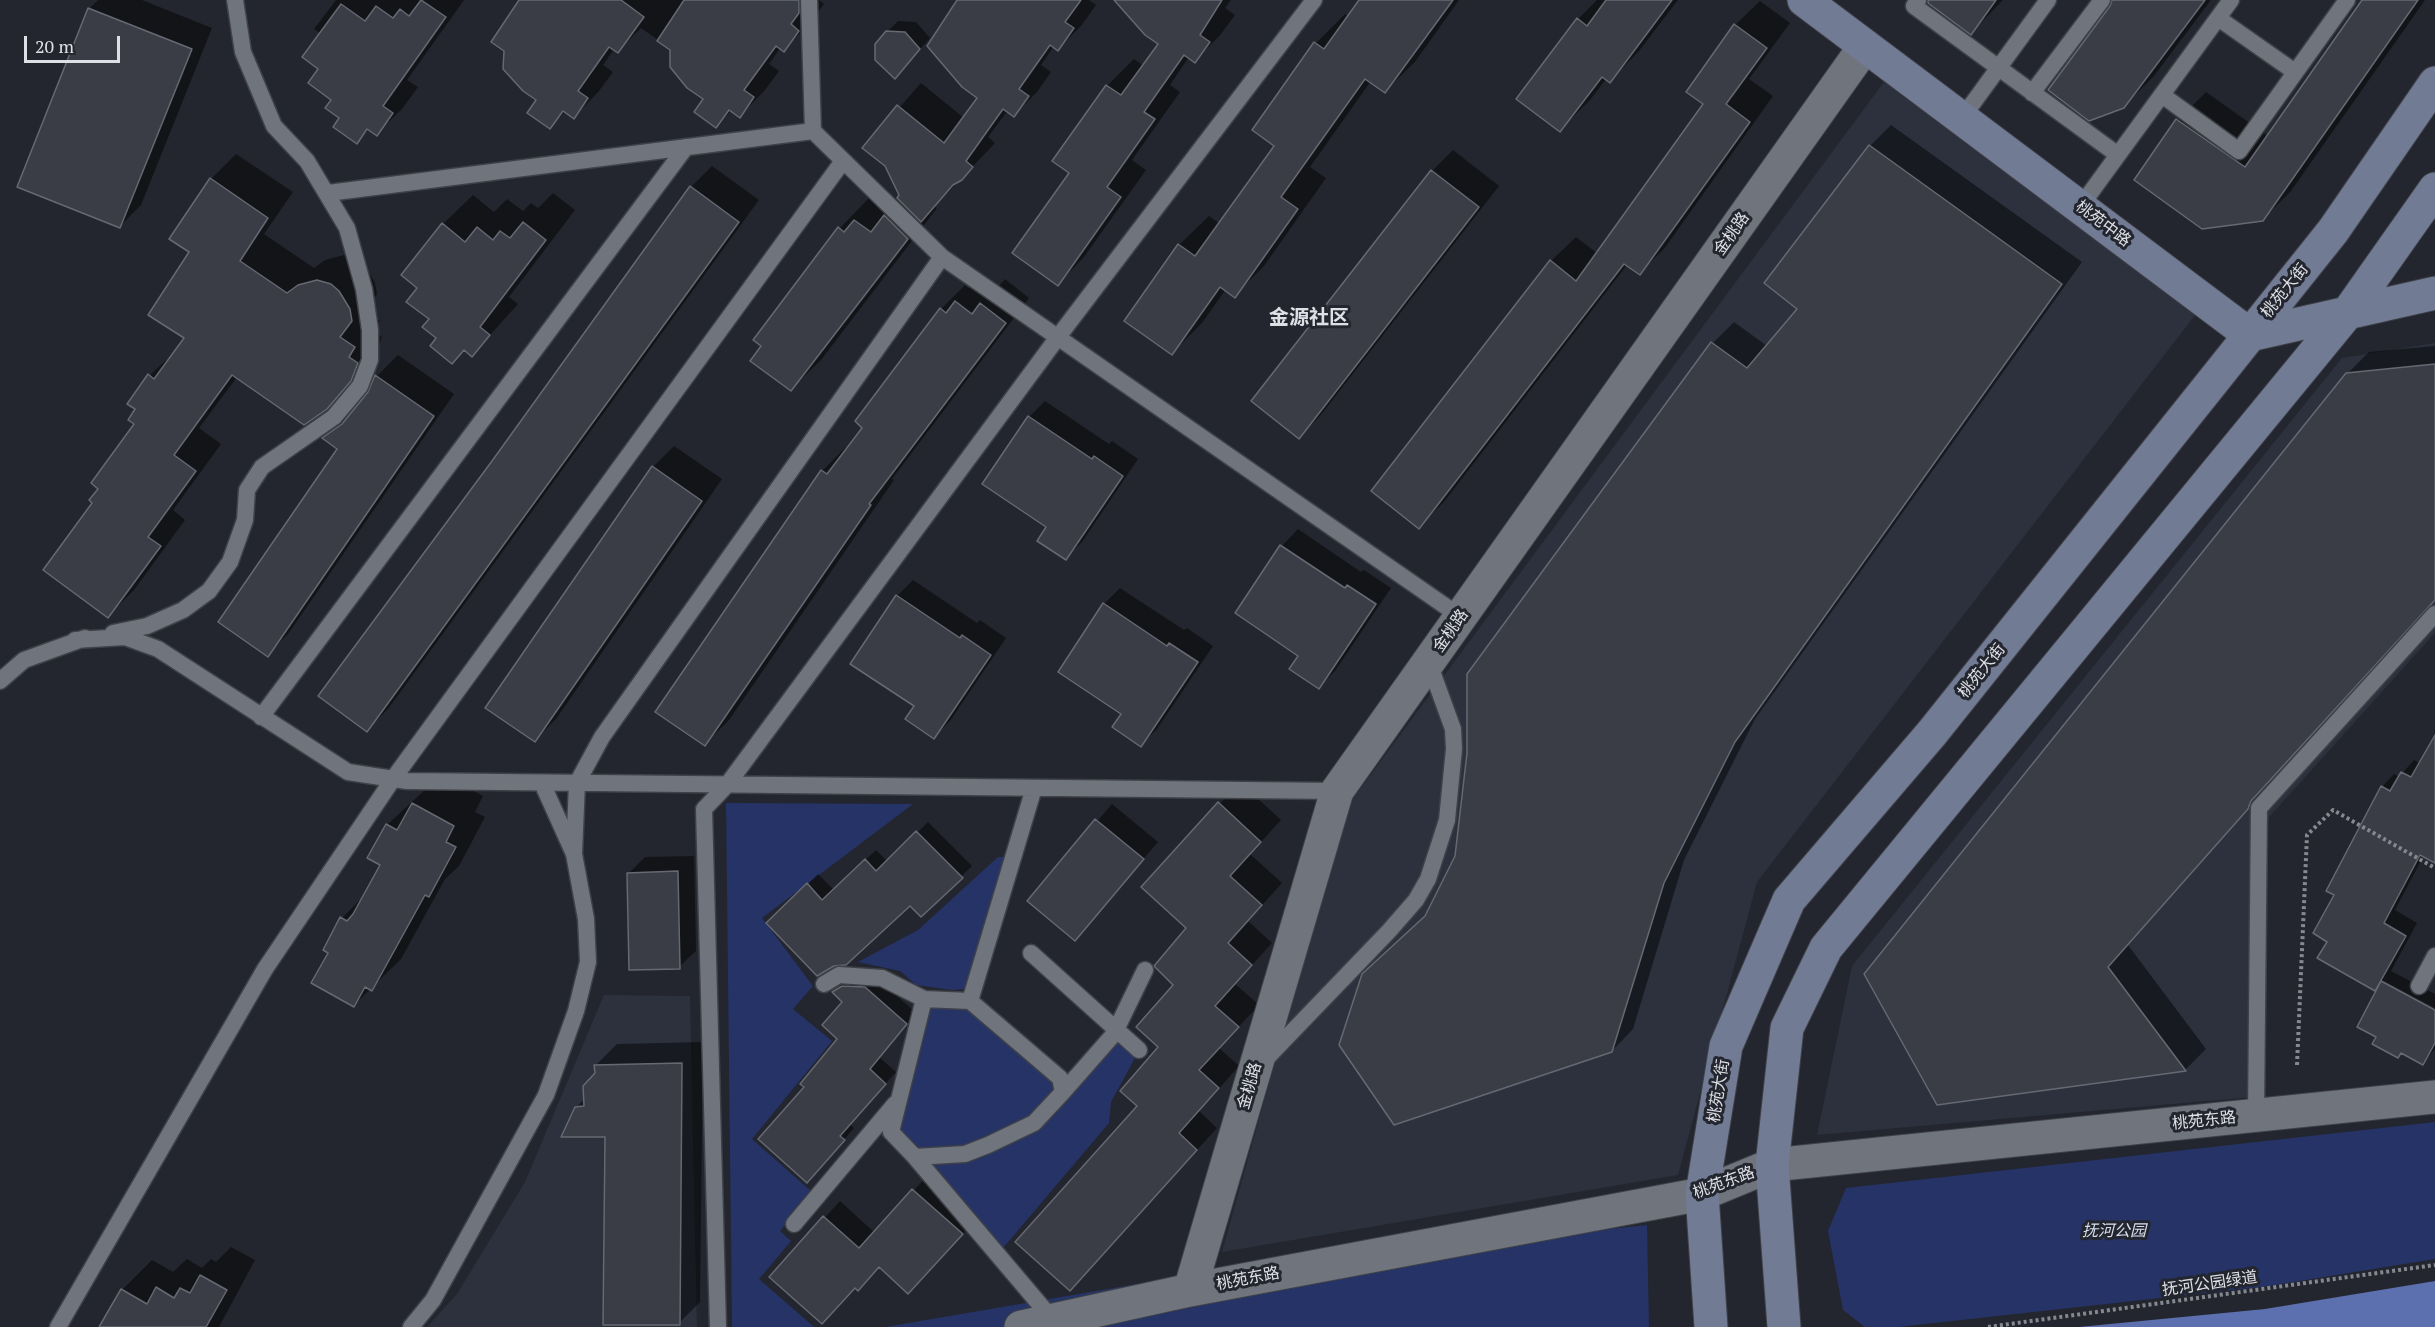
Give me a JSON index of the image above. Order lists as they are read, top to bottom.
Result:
{
  "streets": {
    "main road": ["桃苑中路", "桃苑大街"],
    "street": ["金桃路", "桃苑东路"],
    "path": ["抚河公园绿道"]
  },
  "crossings": [
    ["桃苑中路", "金桃路"],
    ["桃苑中路", "桃苑大街"],
    ["金桃路", "桃苑东路"],
    ["桃苑大街", "桃苑东路"]
  ],
  "districts": ["金源社区"],
  "parks": ["抚河公园"],
  "scale_bar": "20 m"
}
